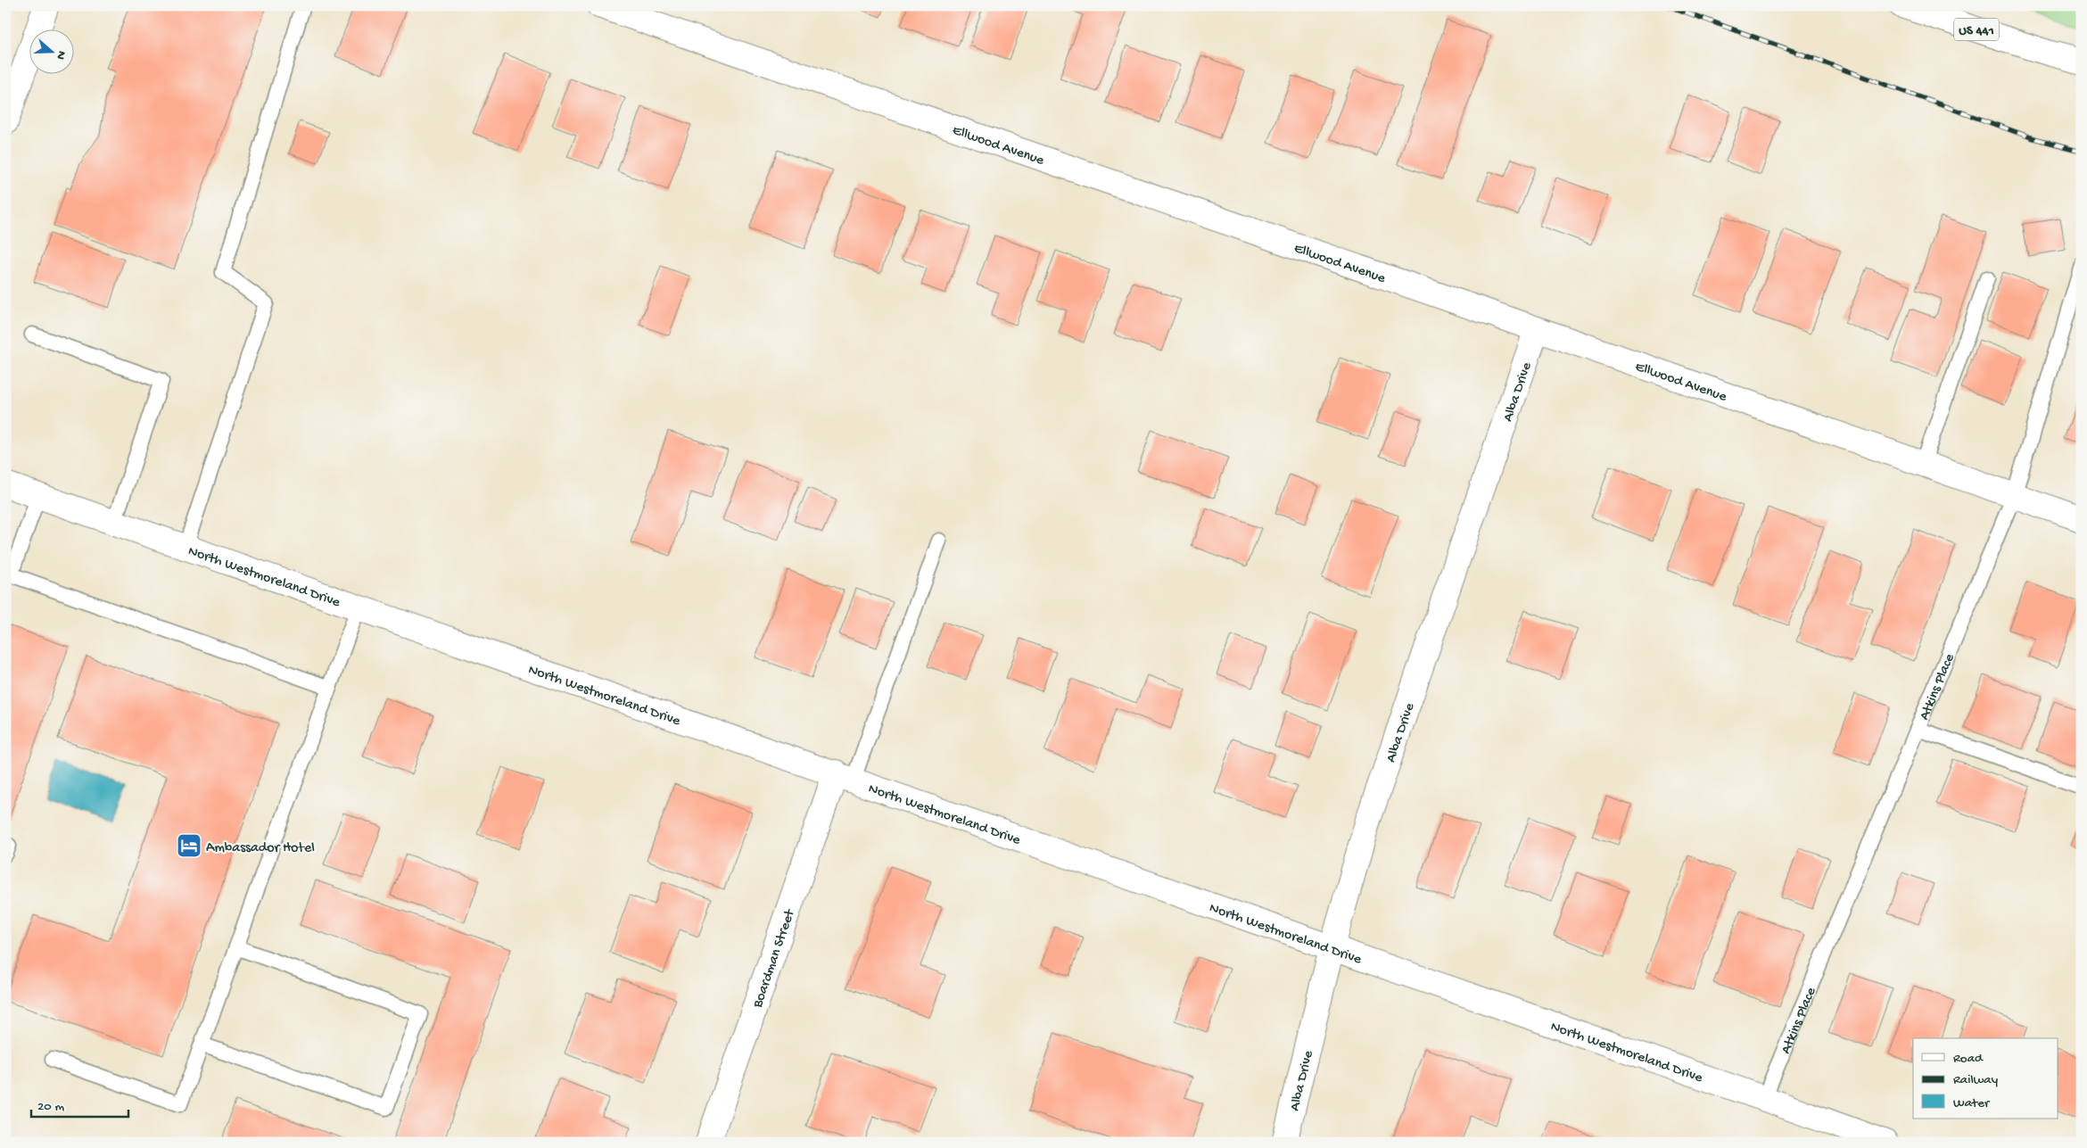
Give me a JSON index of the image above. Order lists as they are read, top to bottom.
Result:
{
  "streets": {
    "main road": [
      "US 441",
      "Ellwood Avenue",
      "Alba Drive",
      "North Westmoreland Drive",
      "Boardman Street"
    ],
    "lane": ["Atkins Place"]
  },
  "crossings": [
    ["Ellwood Avenue", "Alba Drive"],
    ["Ellwood Avenue", "Atkins Place"],
    ["Alba Drive", "North Westmoreland Drive"],
    ["North Westmoreland Drive", "Atkins Place"],
    ["North Westmoreland Drive", "Boardman Street"]
  ],
  "places": {
    "hotel": ["Ambassador Hotel"]
  },
  "legend": ["Road", "Railway", "Water"],
  "scale_bar": "20 m",
  "north": "right"
}
